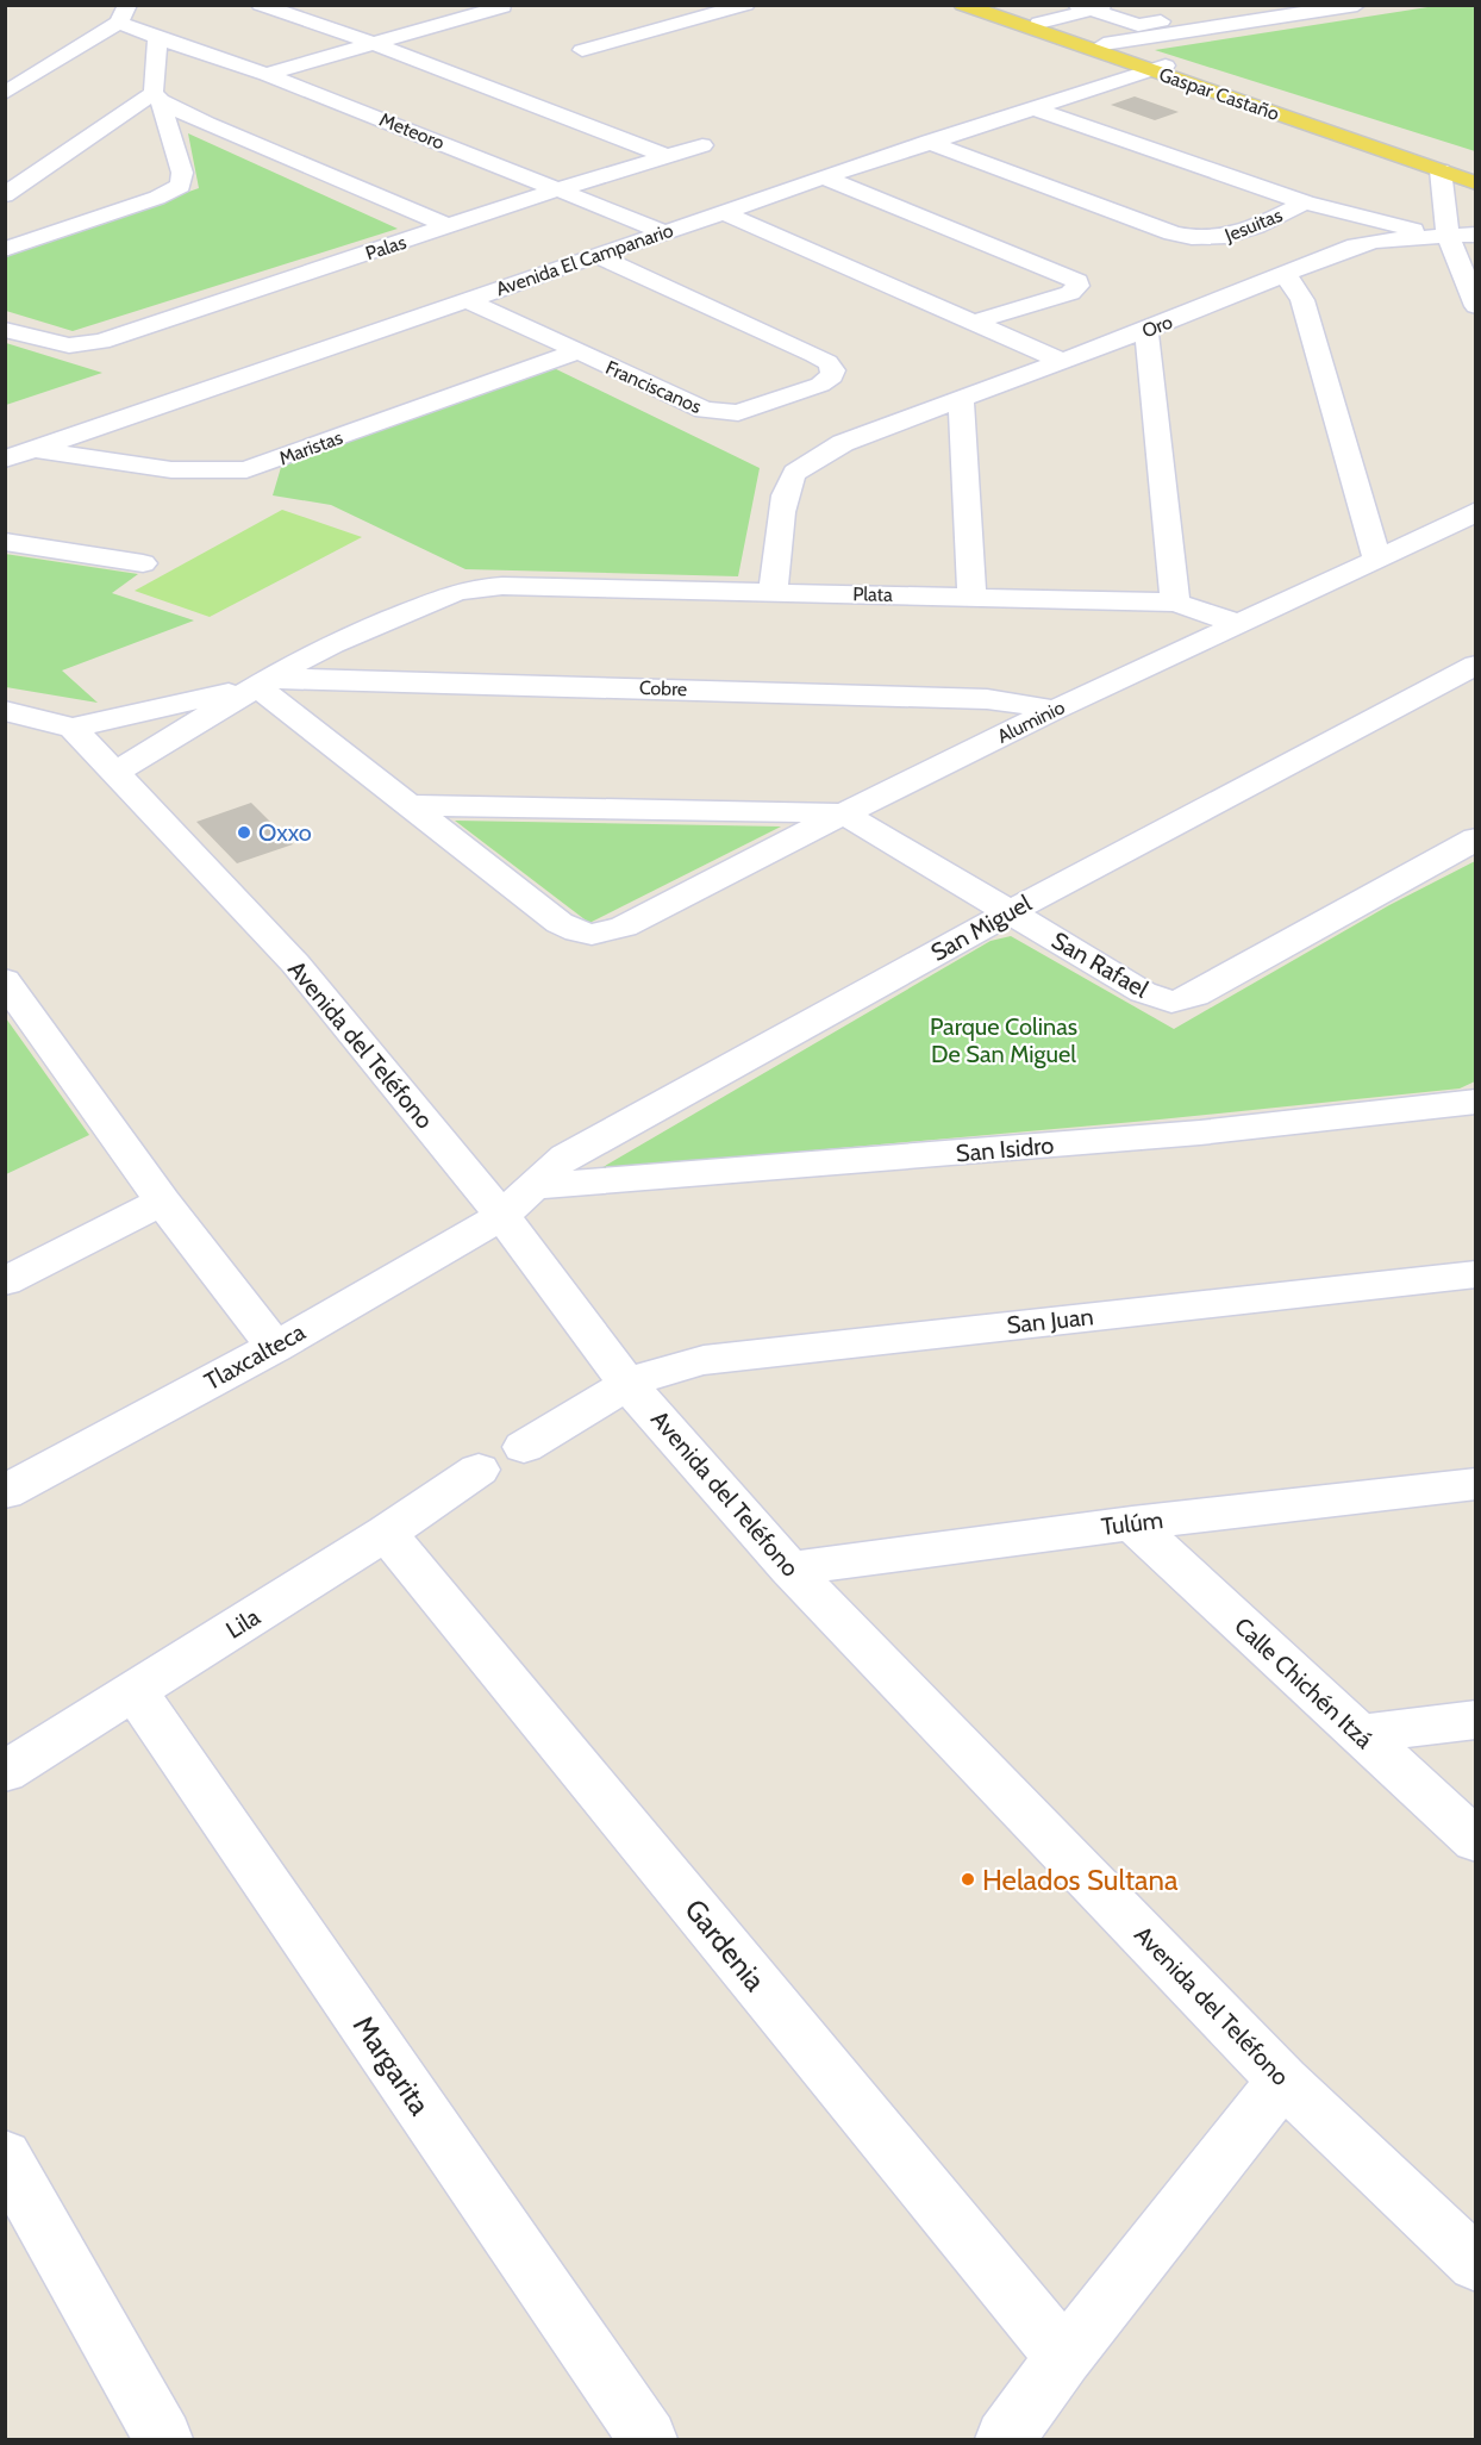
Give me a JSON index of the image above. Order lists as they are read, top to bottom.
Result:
{
  "streets": {
    "main road": ["Gaspar Castaño"],
    "street": [
      "Meteoro",
      "Jesuitas",
      "Palas",
      "Avenida El Campanario",
      "Oro",
      "Franciscanos",
      "Maristas",
      "Plata",
      "Cobre",
      "Aluminio",
      "San Miguel",
      "San Rafael",
      "Avenida del Teléfono",
      "San Isidro",
      "San Juan",
      "Tlaxcalteca",
      "Tulúm",
      "Lila",
      "Calle Chichén Itzá",
      "Gardenia",
      "Margarita"
    ]
  },
  "crossings": [
    ["Gaspar Castaño", "Avenida El Campanario"],
    ["Meteoro", "Palas"],
    ["Meteoro", "Avenida El Campanario"],
    ["Jesuitas", "Avenida El Campanario"],
    ["Avenida El Campanario", "Franciscanos"],
    ["Avenida El Campanario", "Maristas"],
    ["Oro", "Plata"],
    ["Franciscanos", "Maristas"],
    ["Plata", "Cobre"],
    ["Plata", "Aluminio"],
    ["Cobre", "Aluminio"],
    ["Cobre", "Avenida del Teléfono"],
    ["Aluminio", "San Rafael"],
    ["San Miguel", "San Rafael"],
    ["San Miguel", "Avenida del Teléfono"],
    ["San Miguel", "San Isidro"],
    ["San Miguel", "Tlaxcalteca"],
    ["Avenida del Teléfono", "San Juan"],
    ["Avenida del Teléfono", "Tlaxcalteca"],
    ["Avenida del Teléfono", "Tulúm"],
    ["Tulúm", "Calle Chichén Itzá"],
    ["Lila", "Gardenia"],
    ["Lila", "Margarita"]
  ],
  "parks": ["Parque Colinas De San Miguel"],
  "places": ["Oxxo", "Helados Sultana"]
}
